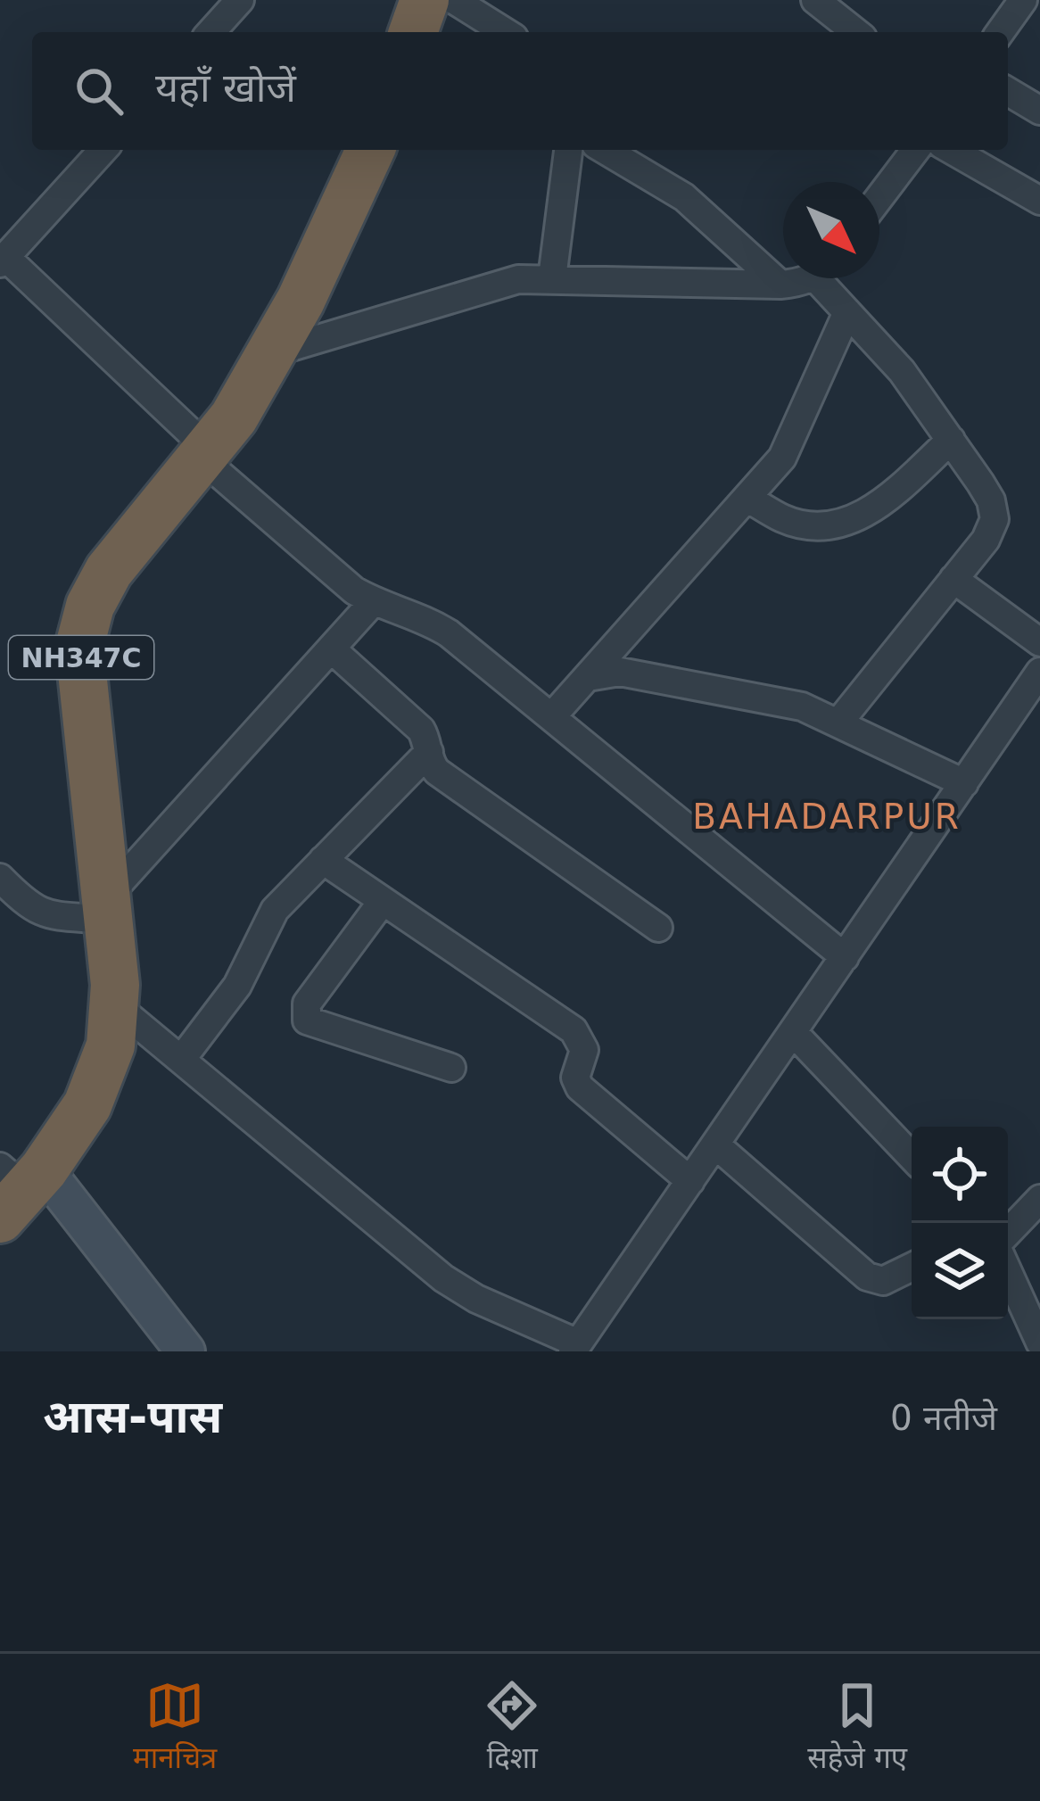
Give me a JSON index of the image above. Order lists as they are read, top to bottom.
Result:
{
  "streets": {
    "highway": ["NH347C"]
  },
  "districts": ["BAHADARPUR"],
  "north": "bottom right",
  "page": {
    "search": "यहाँ खोजें",
    "heading": ["आस-पास", "0 नतीजे"],
    "nav": ["मानचित्र", "दिशा", "सहेजे गए"]
  }
}
